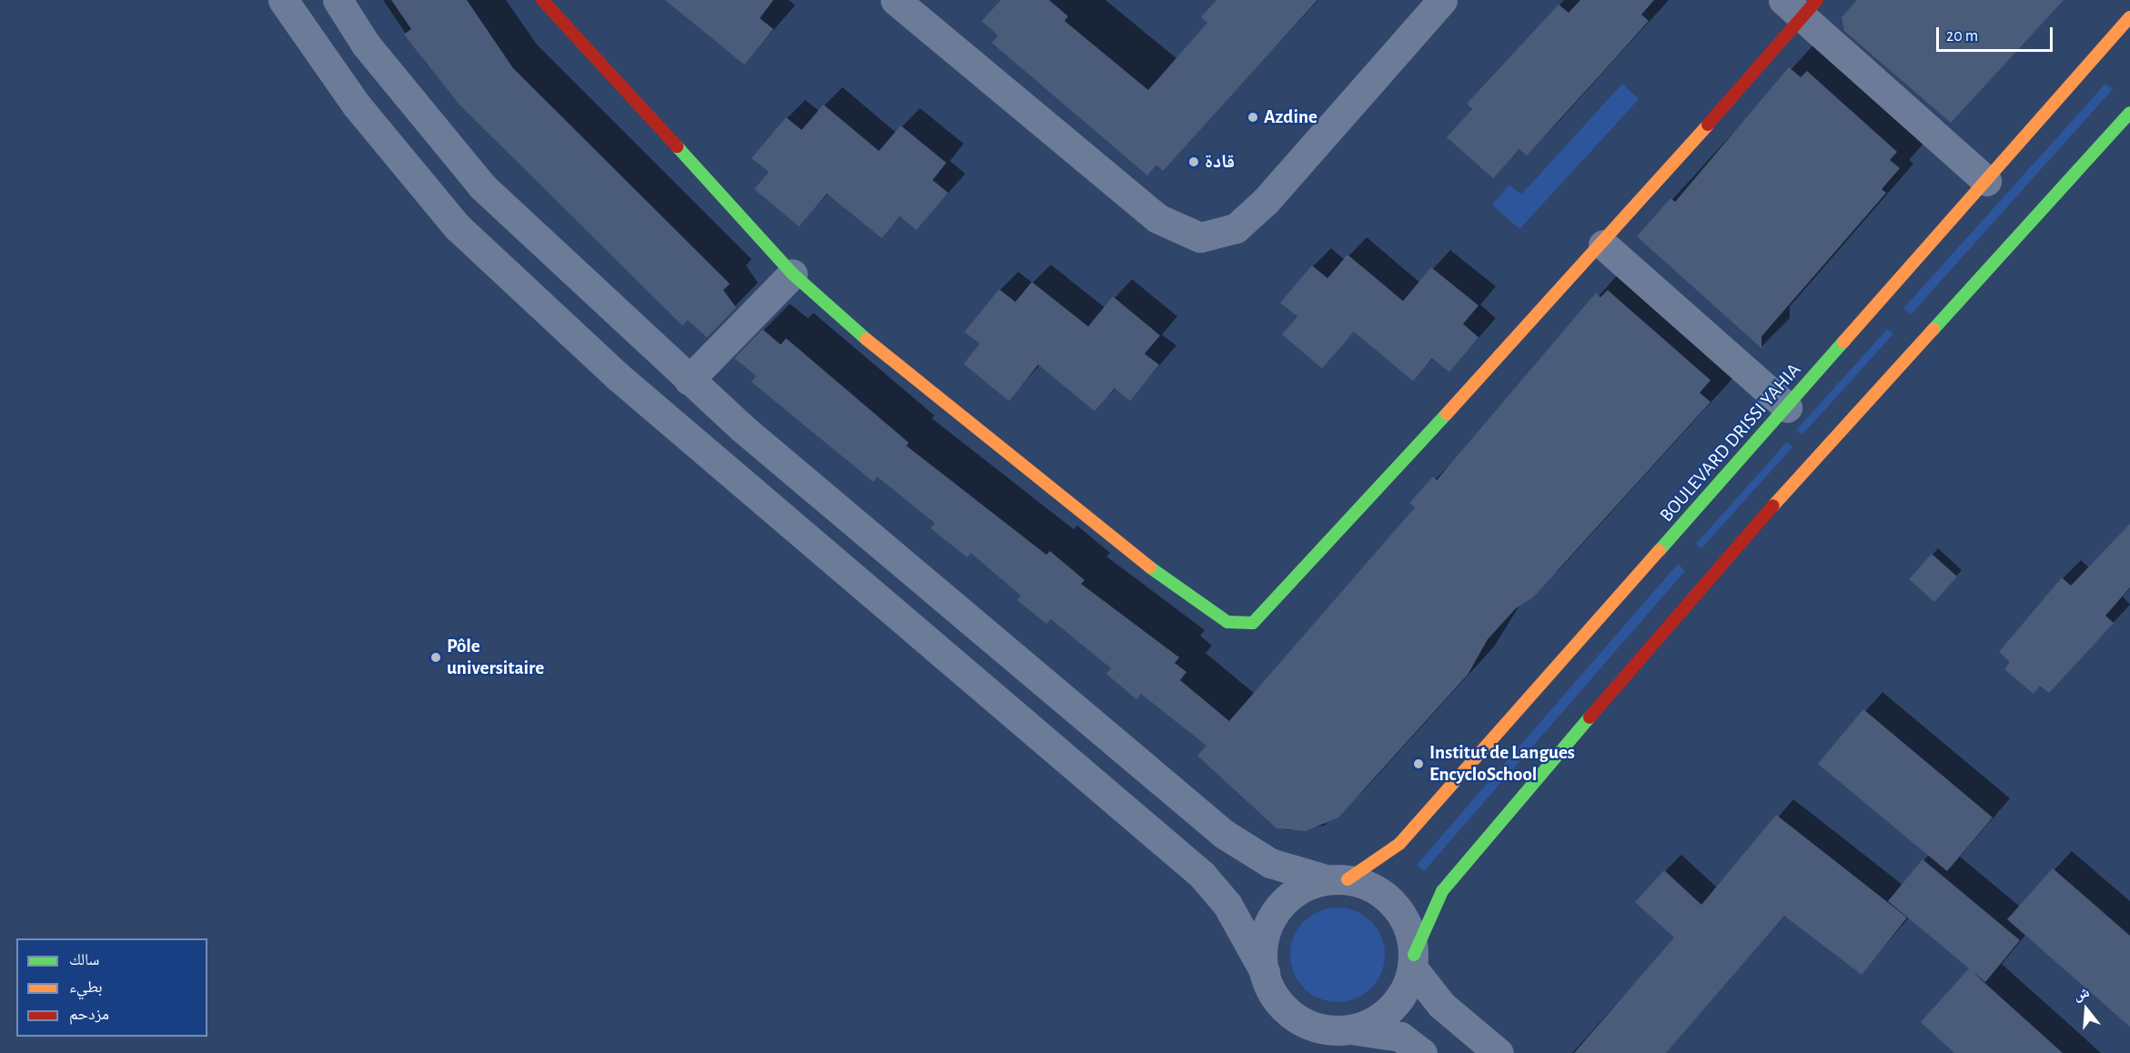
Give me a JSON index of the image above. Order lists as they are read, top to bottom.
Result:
{
  "streets": {
    "main road": ["BOULEVARD DRISSI YAHIA"]
  },
  "places": [
    "Azdine",
    "قادة",
    "Pôle universitaire",
    "Institut de Langues EncycloSchool"
  ],
  "legend": ["سالك", "بطيء", "مزدحم"],
  "scale_bar": "20 m",
  "north": "top"
}
